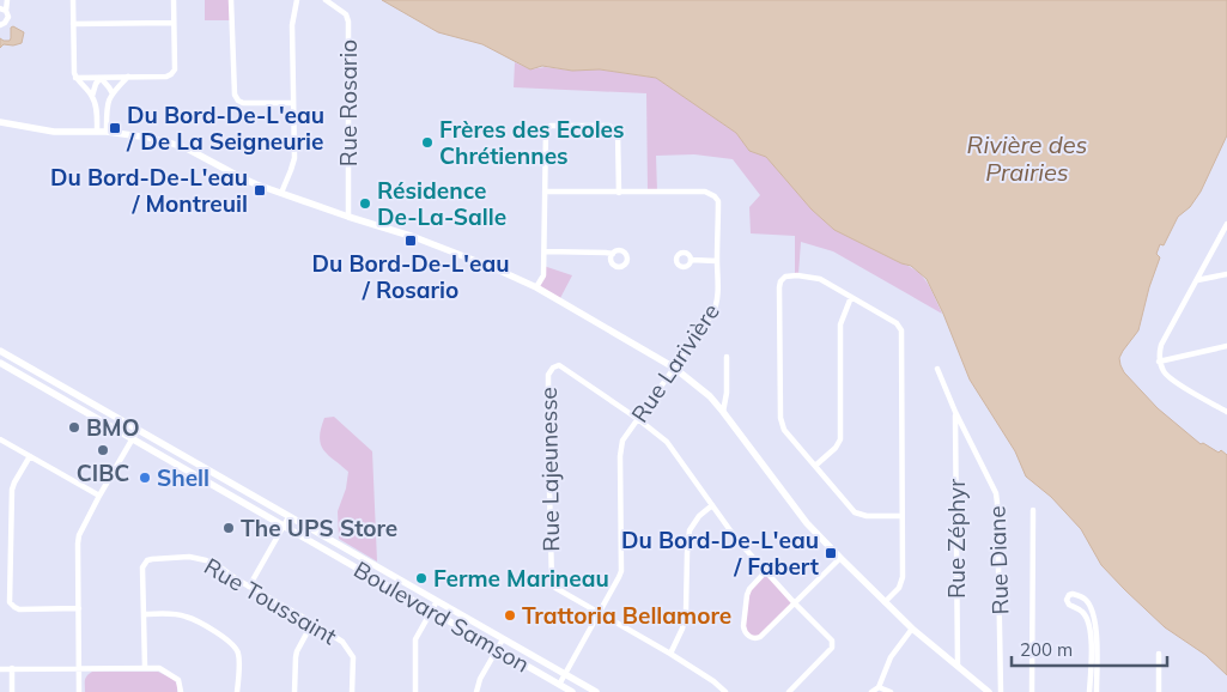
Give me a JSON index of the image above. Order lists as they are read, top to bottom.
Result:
{
  "streets": {
    "street": [
      "Rue Rosario",
      "Rue Larivière",
      "Rue Lajeunesse",
      "Rue Zéphyr",
      "Rue Diane",
      "Rue Toussaint",
      "Boulevard Samson"
    ]
  },
  "crossings": [
    ["Rue Larivière", "Rue Lajeunesse"],
    ["Rue Larivière", "Boulevard Samson"],
    ["Rue Zéphyr", "Rue Diane"]
  ],
  "water": ["Rivière des Prairies"],
  "places": {
    "transit": [
      "Du Bord-De-L'eau / De La Seigneurie",
      "Du Bord-De-L'eau / Montreuil",
      "Du Bord-De-L'eau / Rosario",
      "Du Bord-De-L'eau / Fabert"
    ],
    "other": [
      "Frères des Ecoles Chrétiennes",
      "Résidence De-La-Salle",
      "BMO",
      "CIBC",
      "Shell",
      "The UPS Store",
      "Ferme Marineau",
      "Trattoria Bellamore"
    ]
  },
  "scale_bar": "200 m"
}
